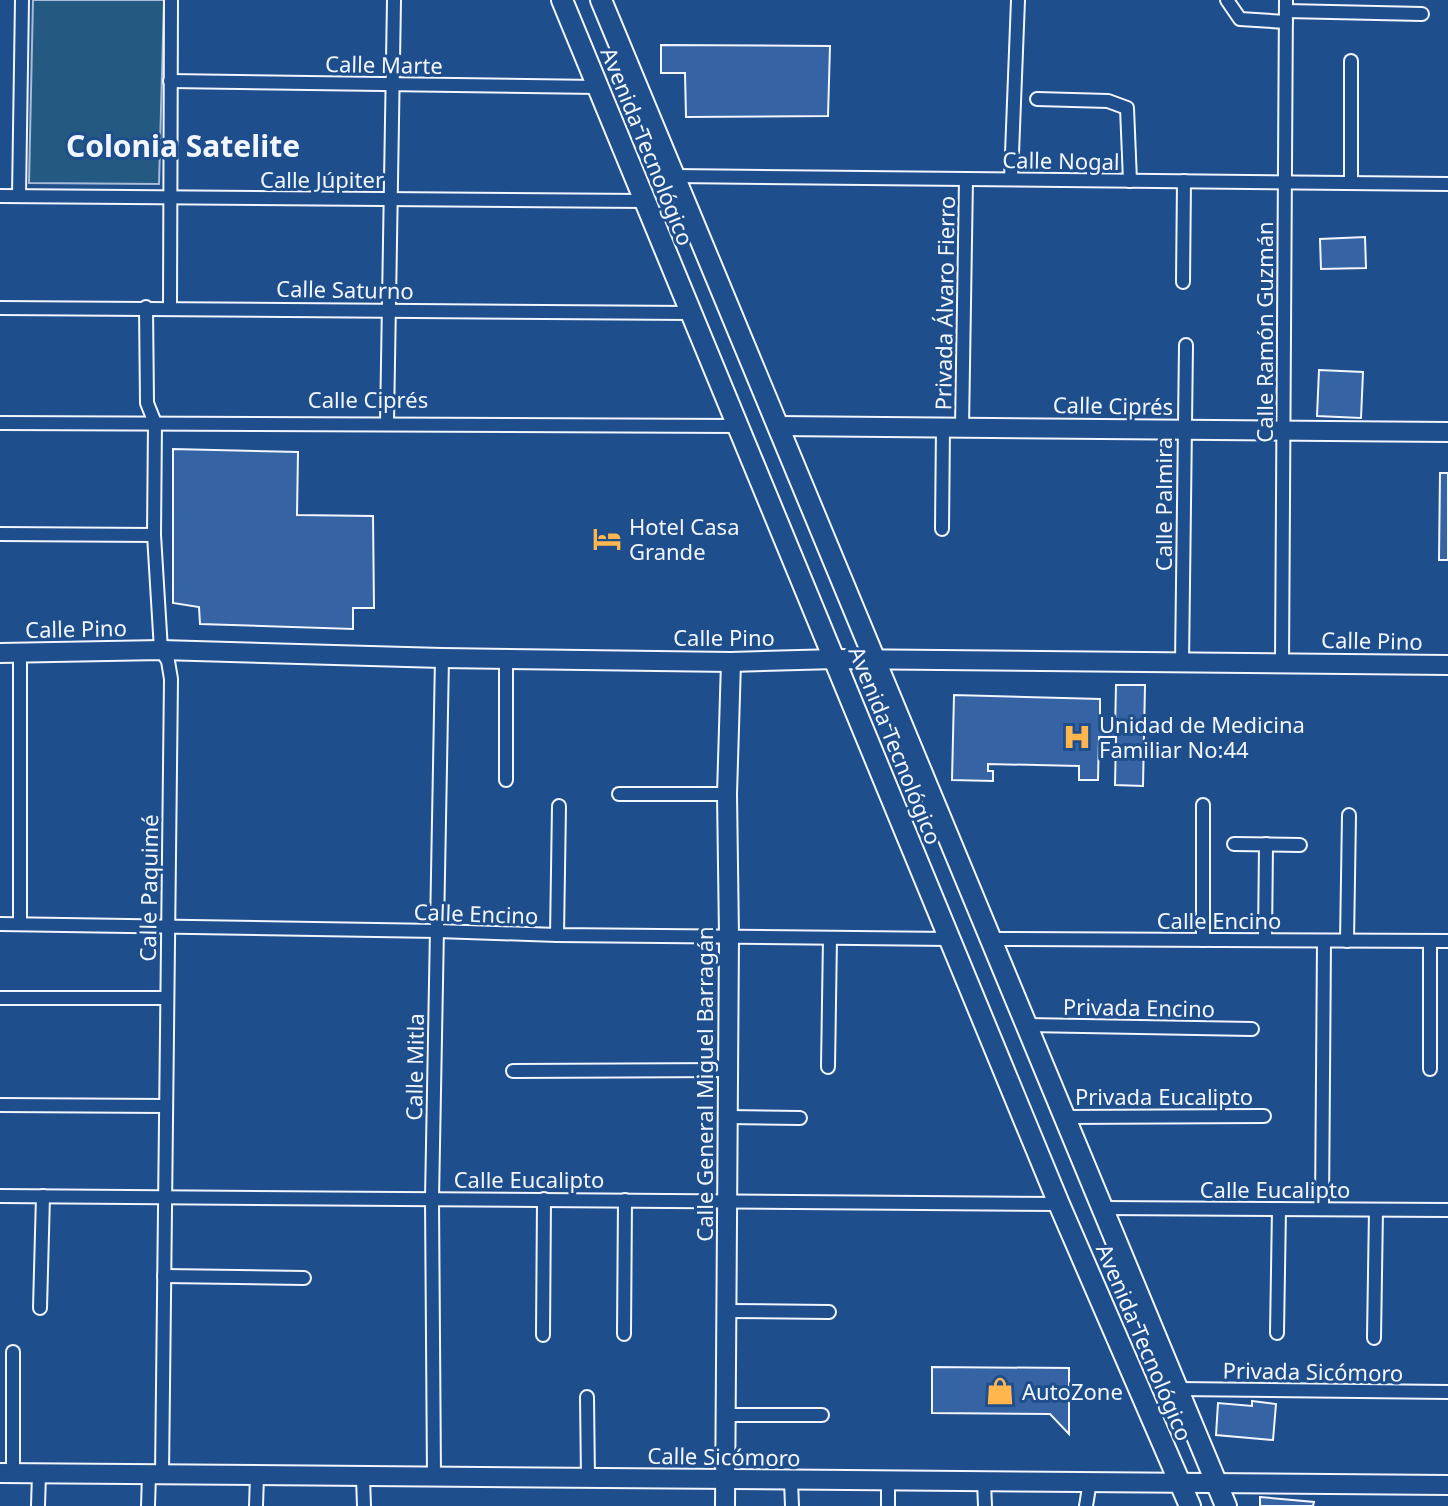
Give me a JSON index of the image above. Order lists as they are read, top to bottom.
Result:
{
  "streets": {
    "main road": ["Avenida Tecnológico"],
    "street": [
      "Calle Marte",
      "Calle Nogal",
      "Calle Júpiter",
      "Calle Saturno",
      "Privada Álvaro Fierro",
      "Calle Ramón Guzmán",
      "Calle Ciprés",
      "Calle Palmira",
      "Calle Pino",
      "Calle Paquimé",
      "Calle Encino",
      "Privada Encino",
      "Calle Mitla",
      "Calle General Miguel Barragán",
      "Privada Eucalipto",
      "Calle Eucalipto",
      "Privada Sicómoro",
      "Calle Sicómoro"
    ]
  },
  "crossings": [
    ["Calle Marte", "Avenida Tecnológico"],
    ["Avenida Tecnológico", "Calle Nogal"],
    ["Avenida Tecnológico", "Calle Júpiter"],
    ["Avenida Tecnológico", "Calle Saturno"],
    ["Avenida Tecnológico", "Calle Ciprés"],
    ["Avenida Tecnológico", "Calle Pino"],
    ["Avenida Tecnológico", "Calle Encino"],
    ["Avenida Tecnológico", "Privada Encino"],
    ["Avenida Tecnológico", "Privada Eucalipto"],
    ["Avenida Tecnológico", "Calle Eucalipto"],
    ["Avenida Tecnológico", "Privada Sicómoro"],
    ["Avenida Tecnológico", "Calle Sicómoro"],
    ["Calle Nogal", "Privada Álvaro Fierro"],
    ["Calle Nogal", "Calle Ramón Guzmán"],
    ["Calle Saturno", "Calle Paquimé"],
    ["Privada Álvaro Fierro", "Calle Ciprés"],
    ["Calle Ramón Guzmán", "Calle Ciprés"],
    ["Calle Ramón Guzmán", "Calle Pino"],
    ["Calle Ciprés", "Calle Palmira"],
    ["Calle Ciprés", "Calle Paquimé"],
    ["Calle Palmira", "Calle Pino"],
    ["Calle Pino", "Calle Paquimé"],
    ["Calle Pino", "Calle Mitla"],
    ["Calle Pino", "Calle General Miguel Barragán"],
    ["Calle Paquimé", "Calle Encino"],
    ["Calle Paquimé", "Calle Eucalipto"],
    ["Calle Paquimé", "Calle Sicómoro"],
    ["Calle Encino", "Calle Mitla"],
    ["Calle Encino", "Calle General Miguel Barragán"],
    ["Calle Mitla", "Calle Eucalipto"],
    ["Calle Mitla", "Calle Sicómoro"],
    ["Calle General Miguel Barragán", "Calle Eucalipto"],
    ["Calle General Miguel Barragán", "Calle Sicómoro"]
  ],
  "districts": ["Colonia Satelite"],
  "places": {
    "hotel": ["Hotel Casa Grande"],
    "hospital": ["Unidad de Medicina Familiar No:44"],
    "shop": ["AutoZone"]
  }
}
